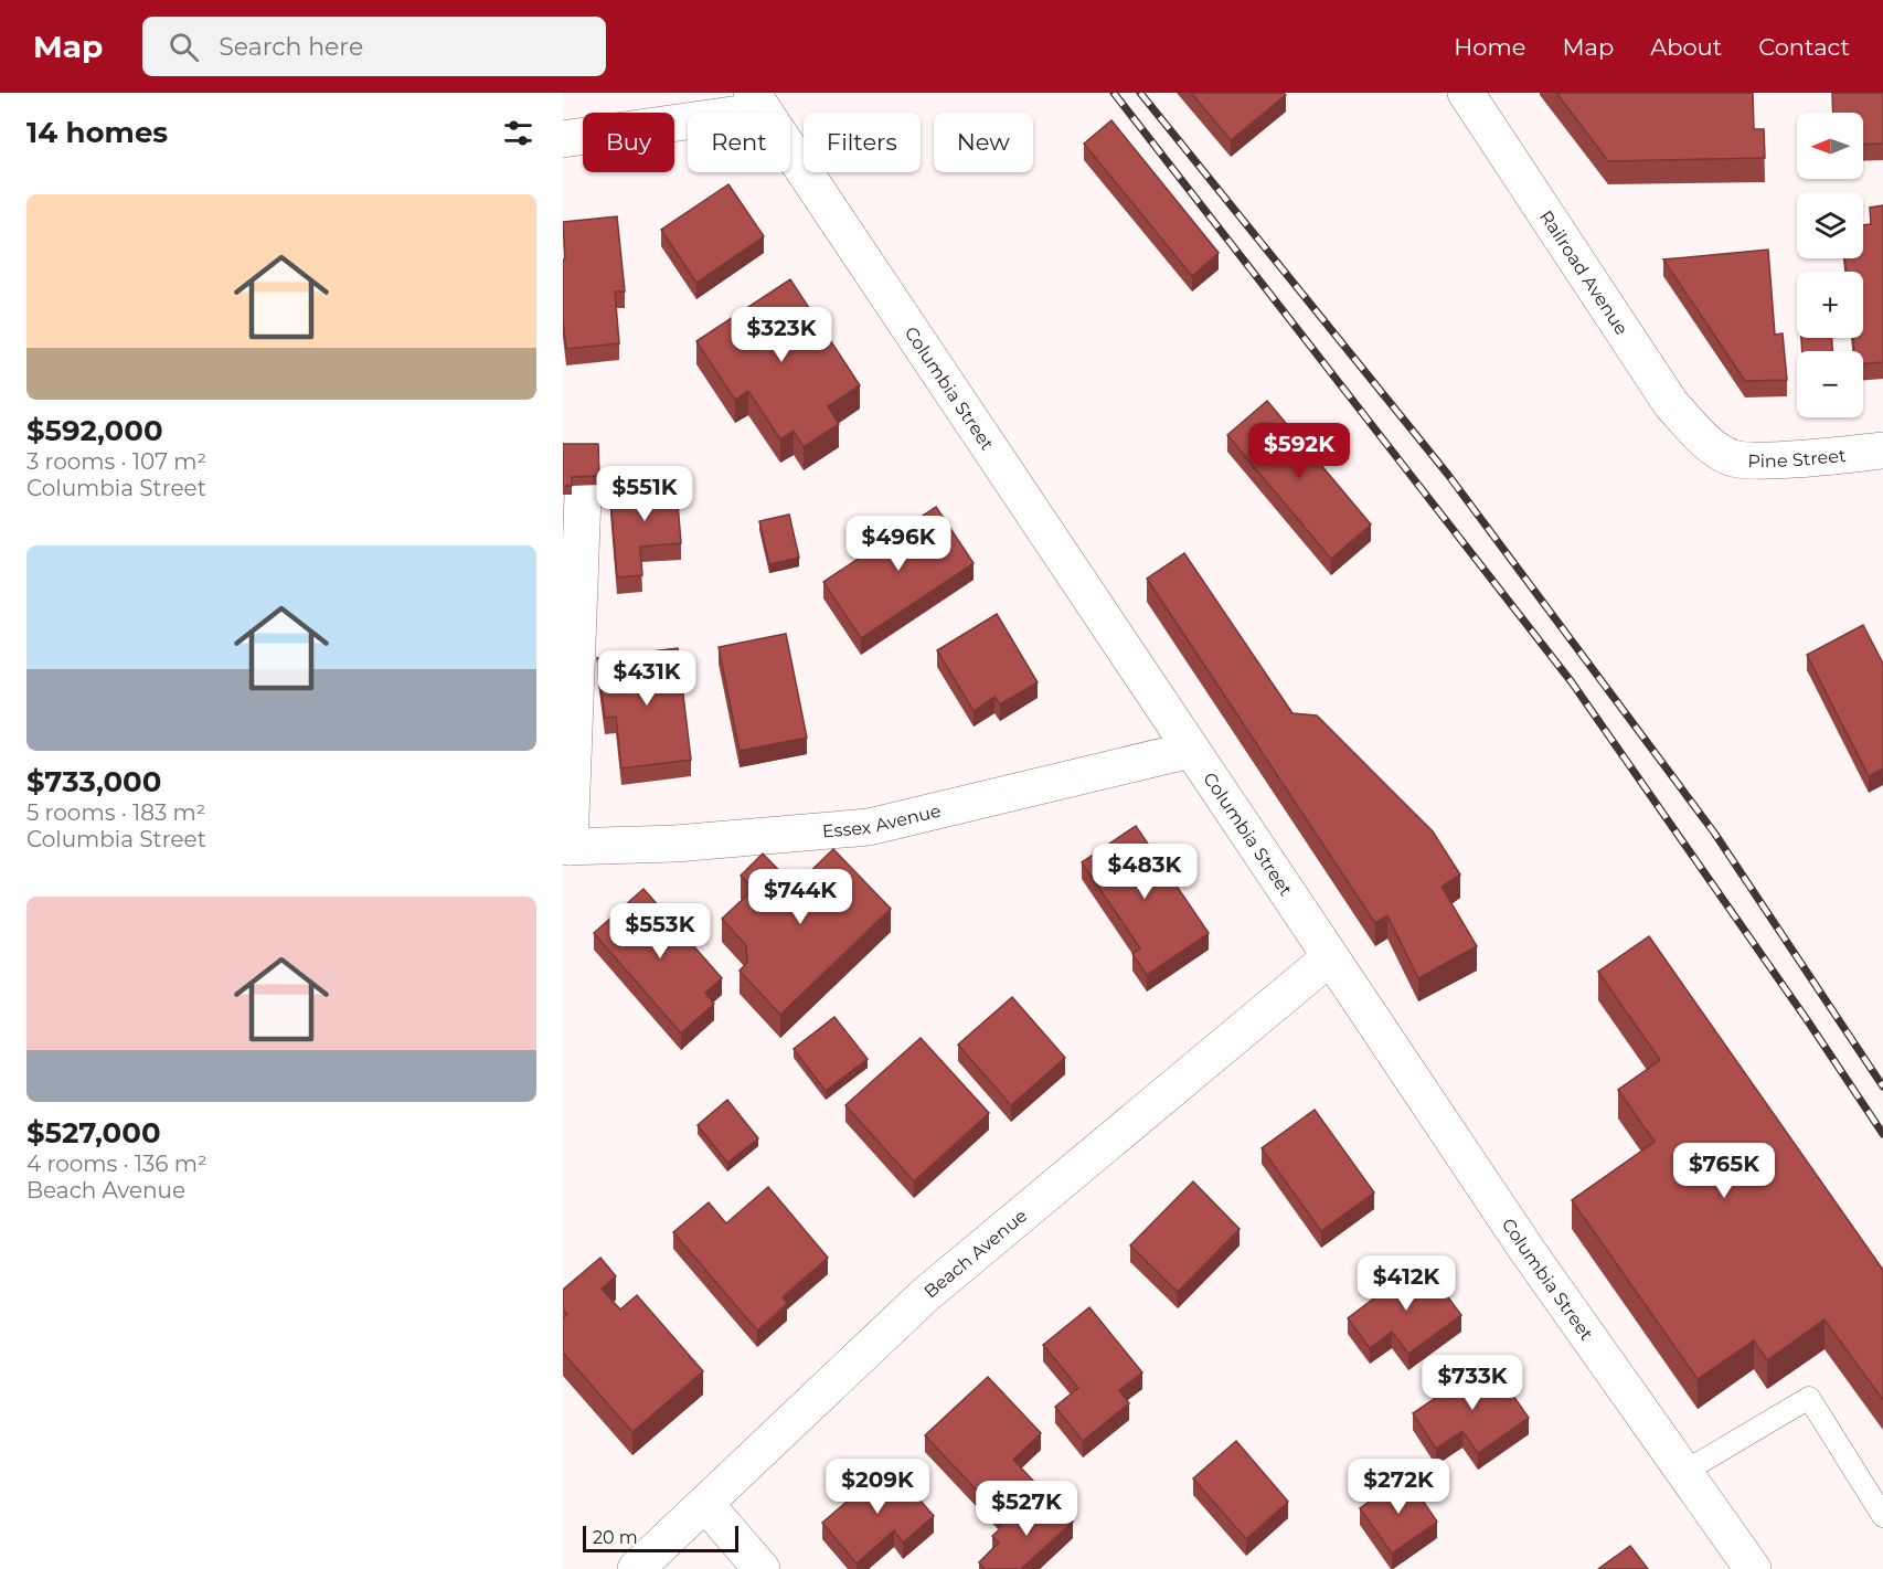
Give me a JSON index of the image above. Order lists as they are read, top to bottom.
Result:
{
  "streets": {
    "street": [
      "Railroad Avenue",
      "Columbia Street",
      "Pine Street",
      "Essex Avenue",
      "Beach Avenue"
    ]
  },
  "crossings": [
    ["Railroad Avenue", "Pine Street"],
    ["Columbia Street", "Essex Avenue"],
    ["Columbia Street", "Beach Avenue"]
  ],
  "scale_bar": "20 m",
  "north": "left",
  "page": {
    "header": "Map",
    "search": "Search here",
    "nav": [
      "Home",
      "Map",
      "About",
      "Contact"
    ],
    "heading": "14 homes",
    "map_buttons": ["+", "−"],
    "chip": [
      "Buy",
      "Rent",
      "Filters",
      "New"
    ],
    "list": [
      {
        "name": "$592,000",
        "note": "3 rooms · 107 m² · Columbia Street"
      },
      {
        "name": "$733,000",
        "note": "5 rooms · 183 m² · Columbia Street"
      },
      {
        "name": "$527,000",
        "note": "4 rooms · 136 m² · Beach Avenue"
      }
    ],
    "price": [
      "$323K",
      "$592K",
      "$551K",
      "$496K",
      "$431K",
      "$483K",
      "$744K",
      "$553K",
      "$765K",
      "$412K",
      "$733K",
      "$209K",
      "$272K",
      "$527K"
    ],
    "scale": "20 m"
  }
}
